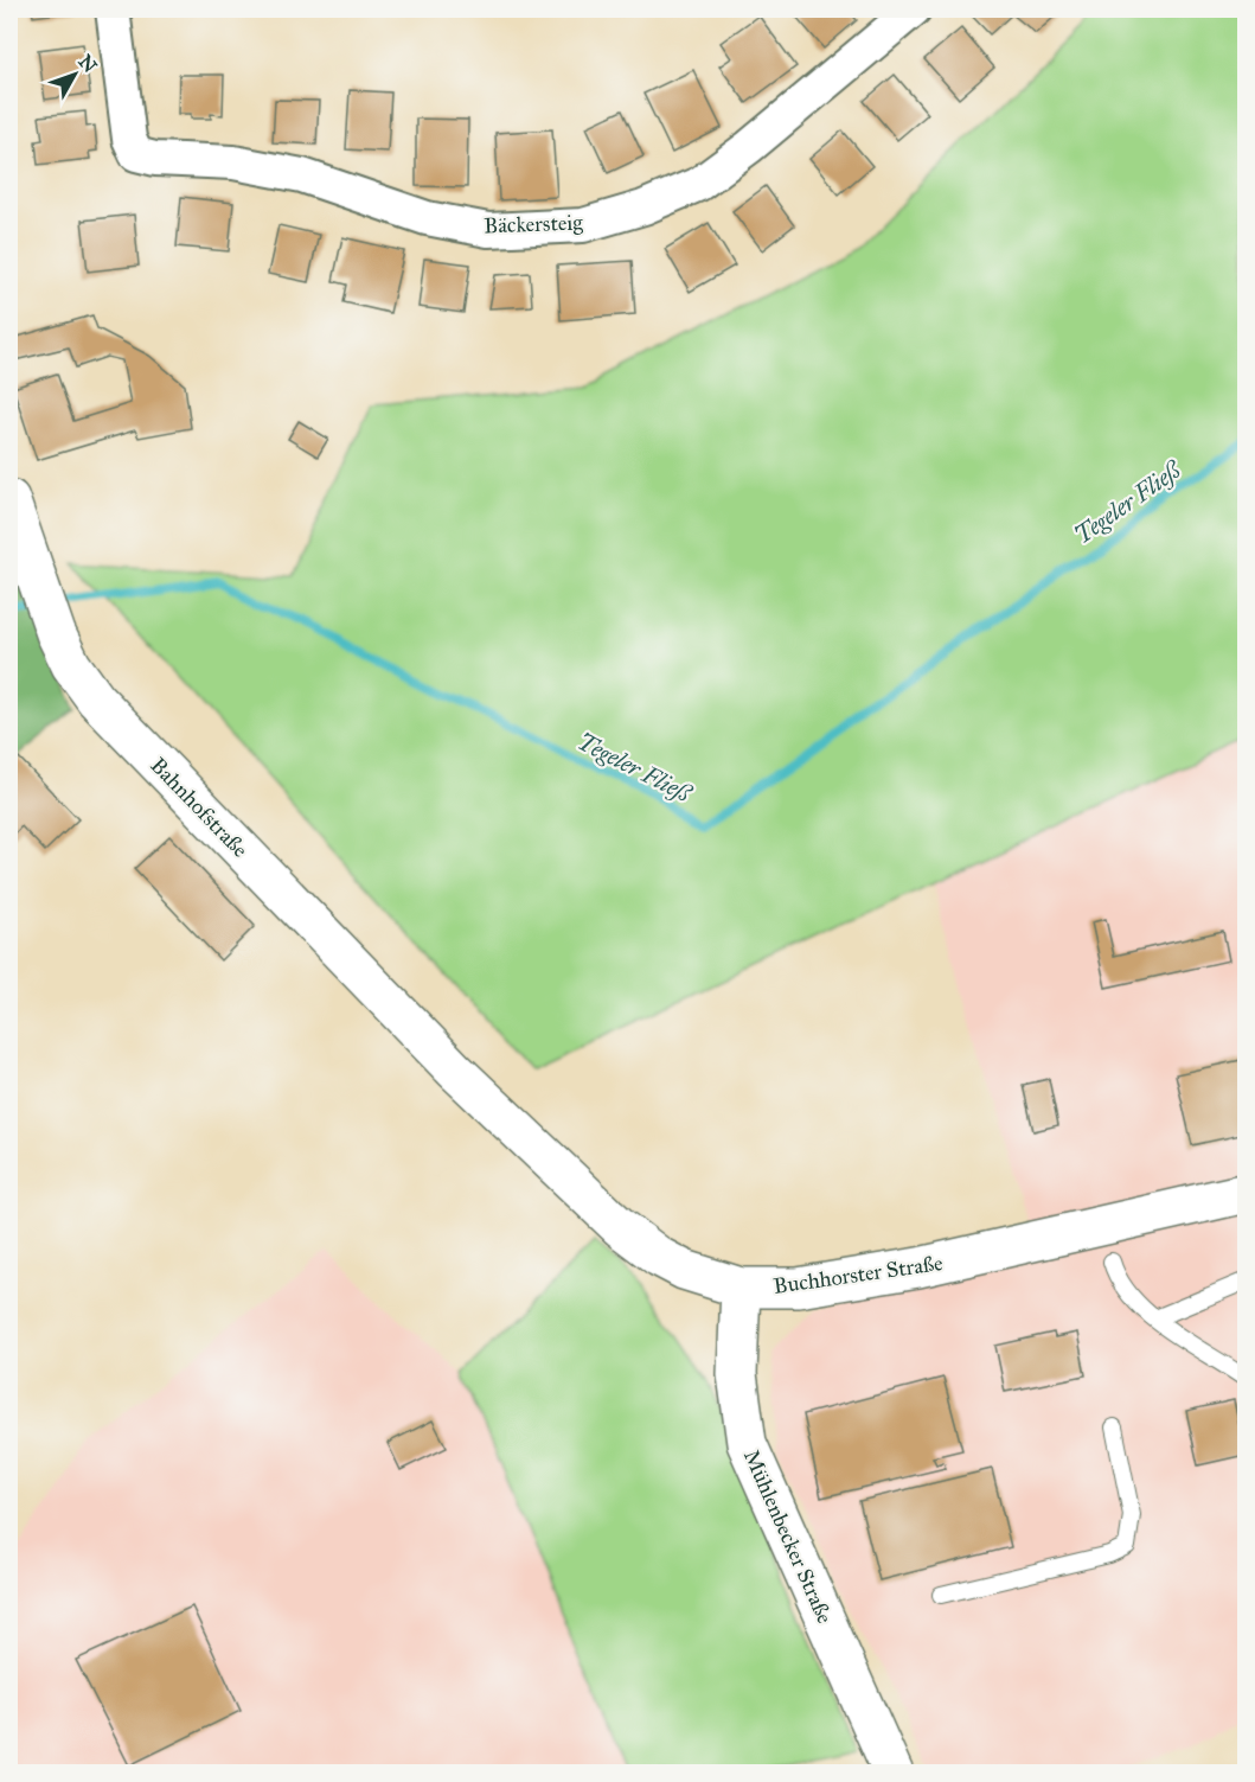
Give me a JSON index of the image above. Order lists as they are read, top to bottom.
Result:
{
  "streets": {
    "main road": ["Bahnhofstraße", "Buchhorster Straße", "Mühlenbecker Straße"],
    "street": ["Bäckersteig"]
  },
  "crossings": [
    ["Bahnhofstraße", "Buchhorster Straße"],
    ["Buchhorster Straße", "Mühlenbecker Straße"]
  ],
  "water": ["Tegeler Fließ"],
  "north": "top right"
}
